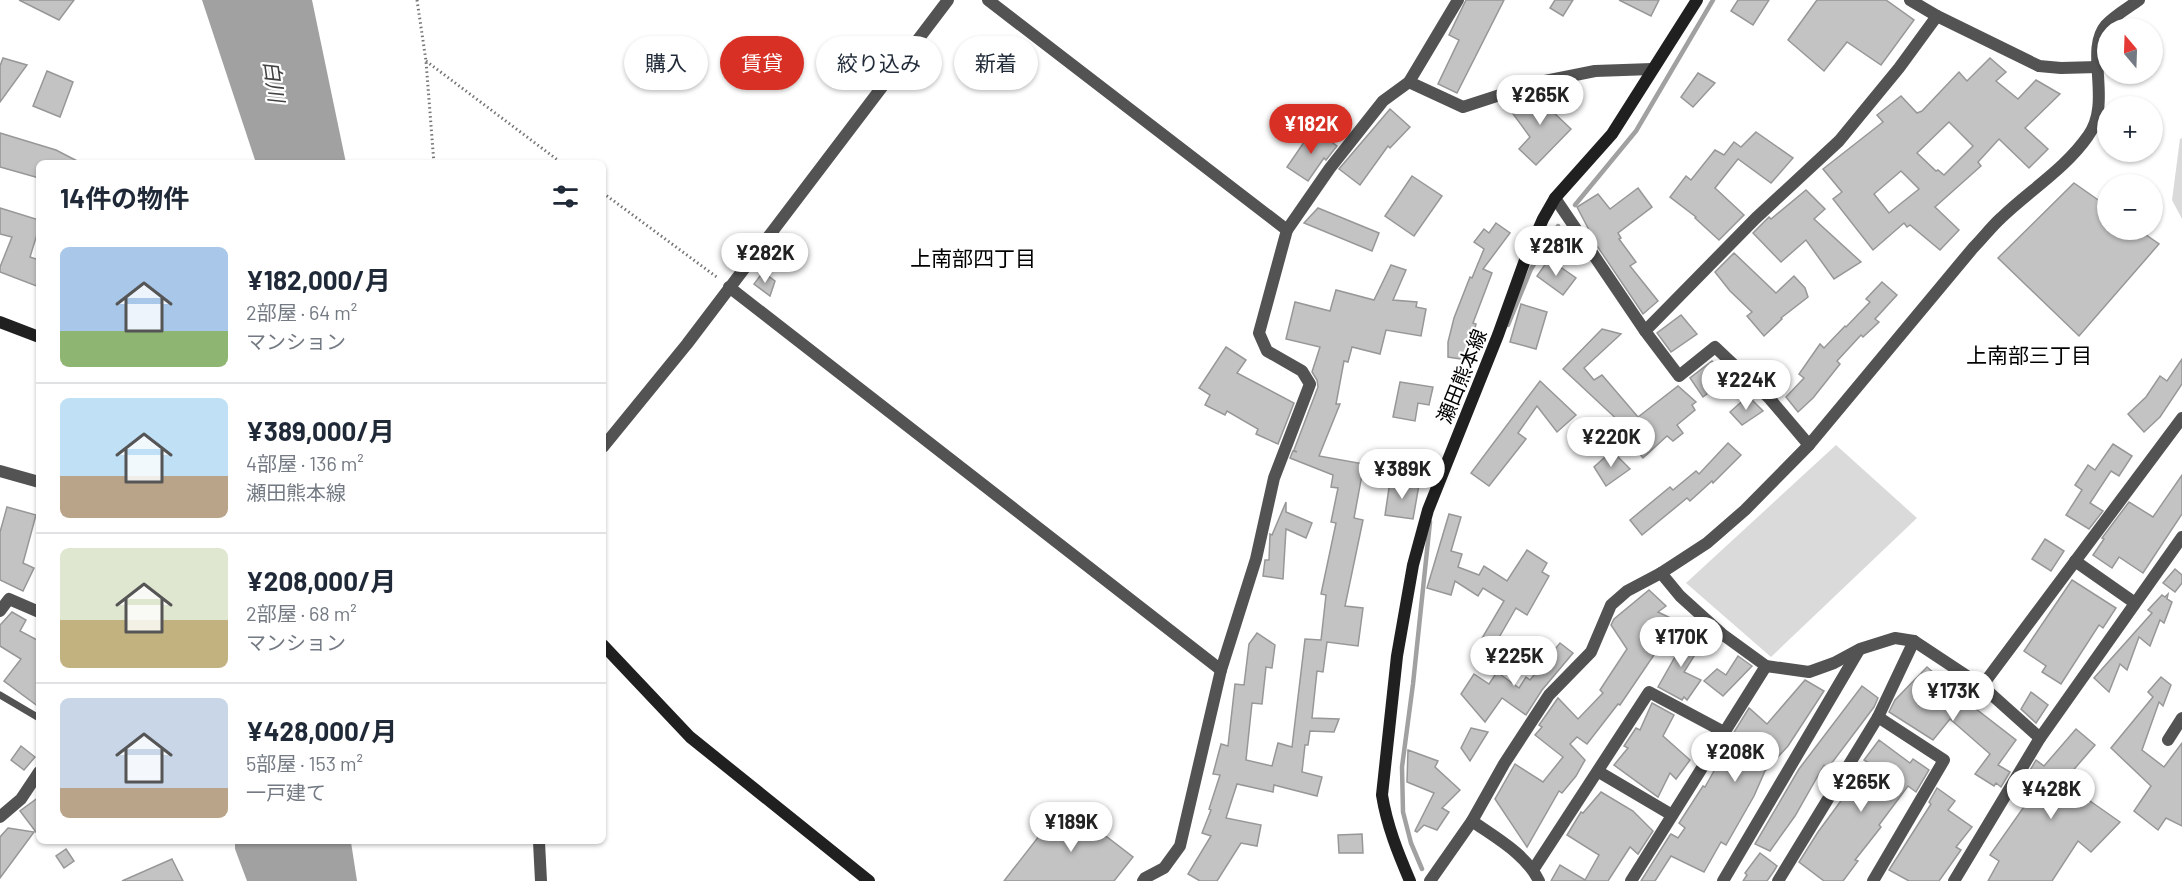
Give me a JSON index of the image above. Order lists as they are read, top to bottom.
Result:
{
  "streets": {
    "main road": ["瀬田熊本線"]
  },
  "districts": ["上南部四丁目", "上南部三丁目"],
  "water": ["白川"],
  "north": "top",
  "page": {
    "map_buttons": ["+", "−"],
    "chip": [
      "購入",
      "賃貸",
      "絞り込み",
      "新着"
    ],
    "price": [
      "¥265K",
      "¥182K",
      "¥281K",
      "¥282K",
      "¥224K",
      "¥220K",
      "¥389K",
      "¥170K",
      "¥225K",
      "¥173K",
      "¥208K",
      "¥265K",
      "¥428K",
      "¥189K"
    ],
    "heading": "14件の物件",
    "list": [
      {
        "name": "¥182,000/月",
        "note": "2部屋 · 64 m² · マンション"
      },
      {
        "name": "¥389,000/月",
        "note": "4部屋 · 136 m² · 瀬田熊本線"
      },
      {
        "name": "¥208,000/月",
        "note": "2部屋 · 68 m² · マンション"
      },
      {
        "name": "¥428,000/月",
        "note": "5部屋 · 153 m² · 一戸建て"
      }
    ]
  }
}
